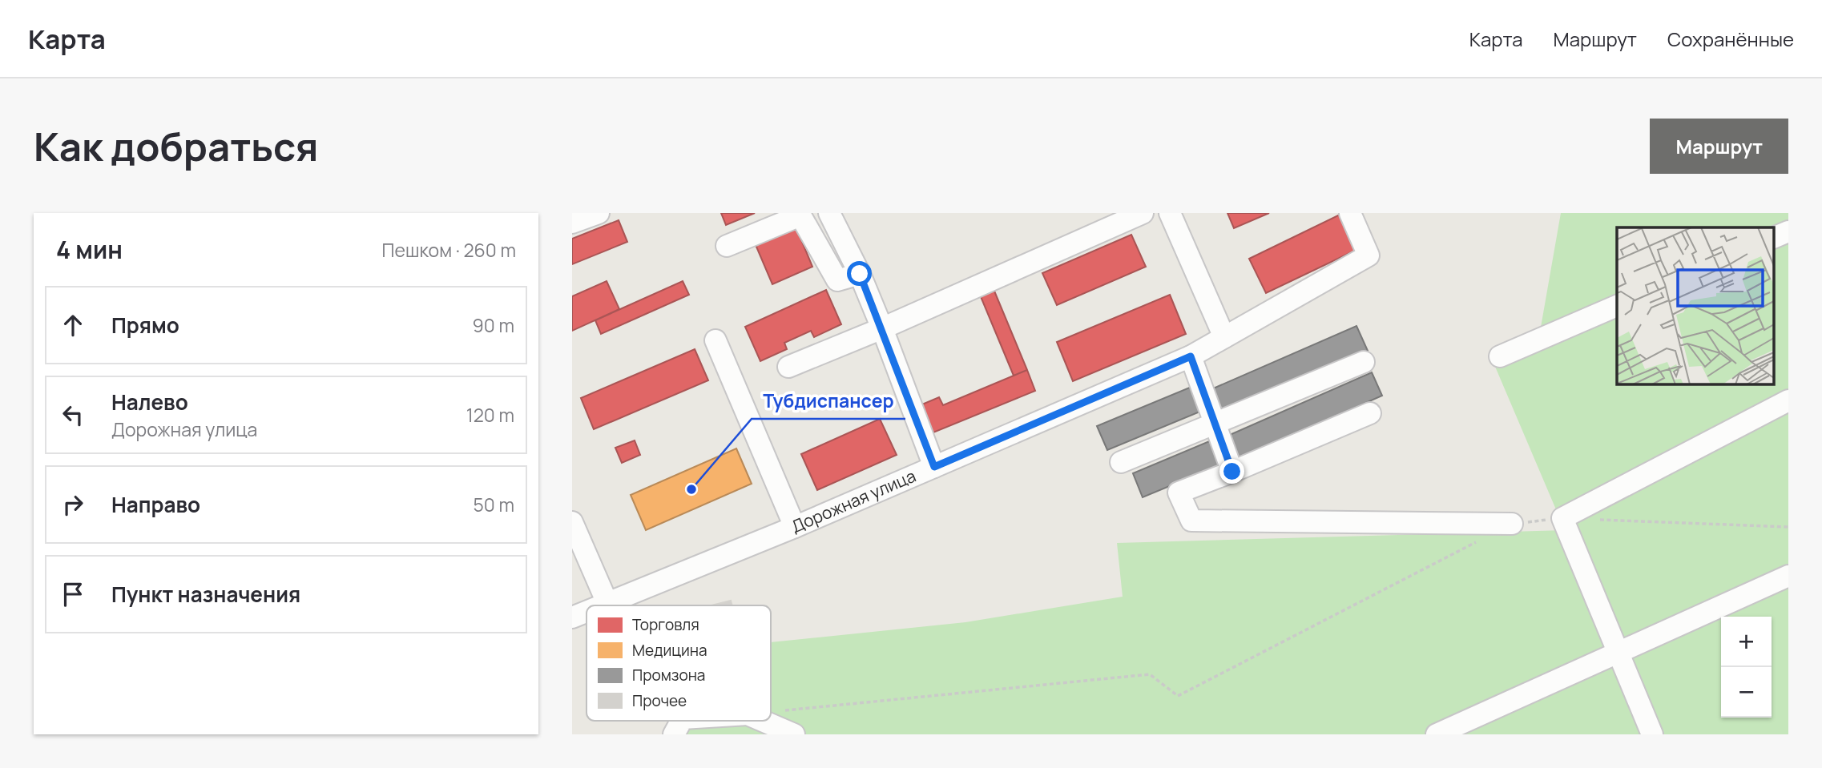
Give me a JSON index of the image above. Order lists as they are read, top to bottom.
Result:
{
  "streets": {
    "street": ["Дорожная улица"]
  },
  "places": ["Тубдиспансер"],
  "legend": [
    "Торговля",
    "Медицина",
    "Промзона",
    "Прочее"
  ],
  "page": {
    "header": "Карта",
    "nav": ["Карта", "Маршрут", "Сохранённые"],
    "buttons": "Маршрут",
    "title": "Как добраться",
    "heading": ["4 мин", "Пешком · 260 m"],
    "list": [
      ["Прямо", "90 m"],
      ["Налево", "Дорожная улица", "120 m"],
      ["Направо", "50 m"],
      "Пункт назначения"
    ],
    "map_buttons": ["+", "−"]
  }
}
